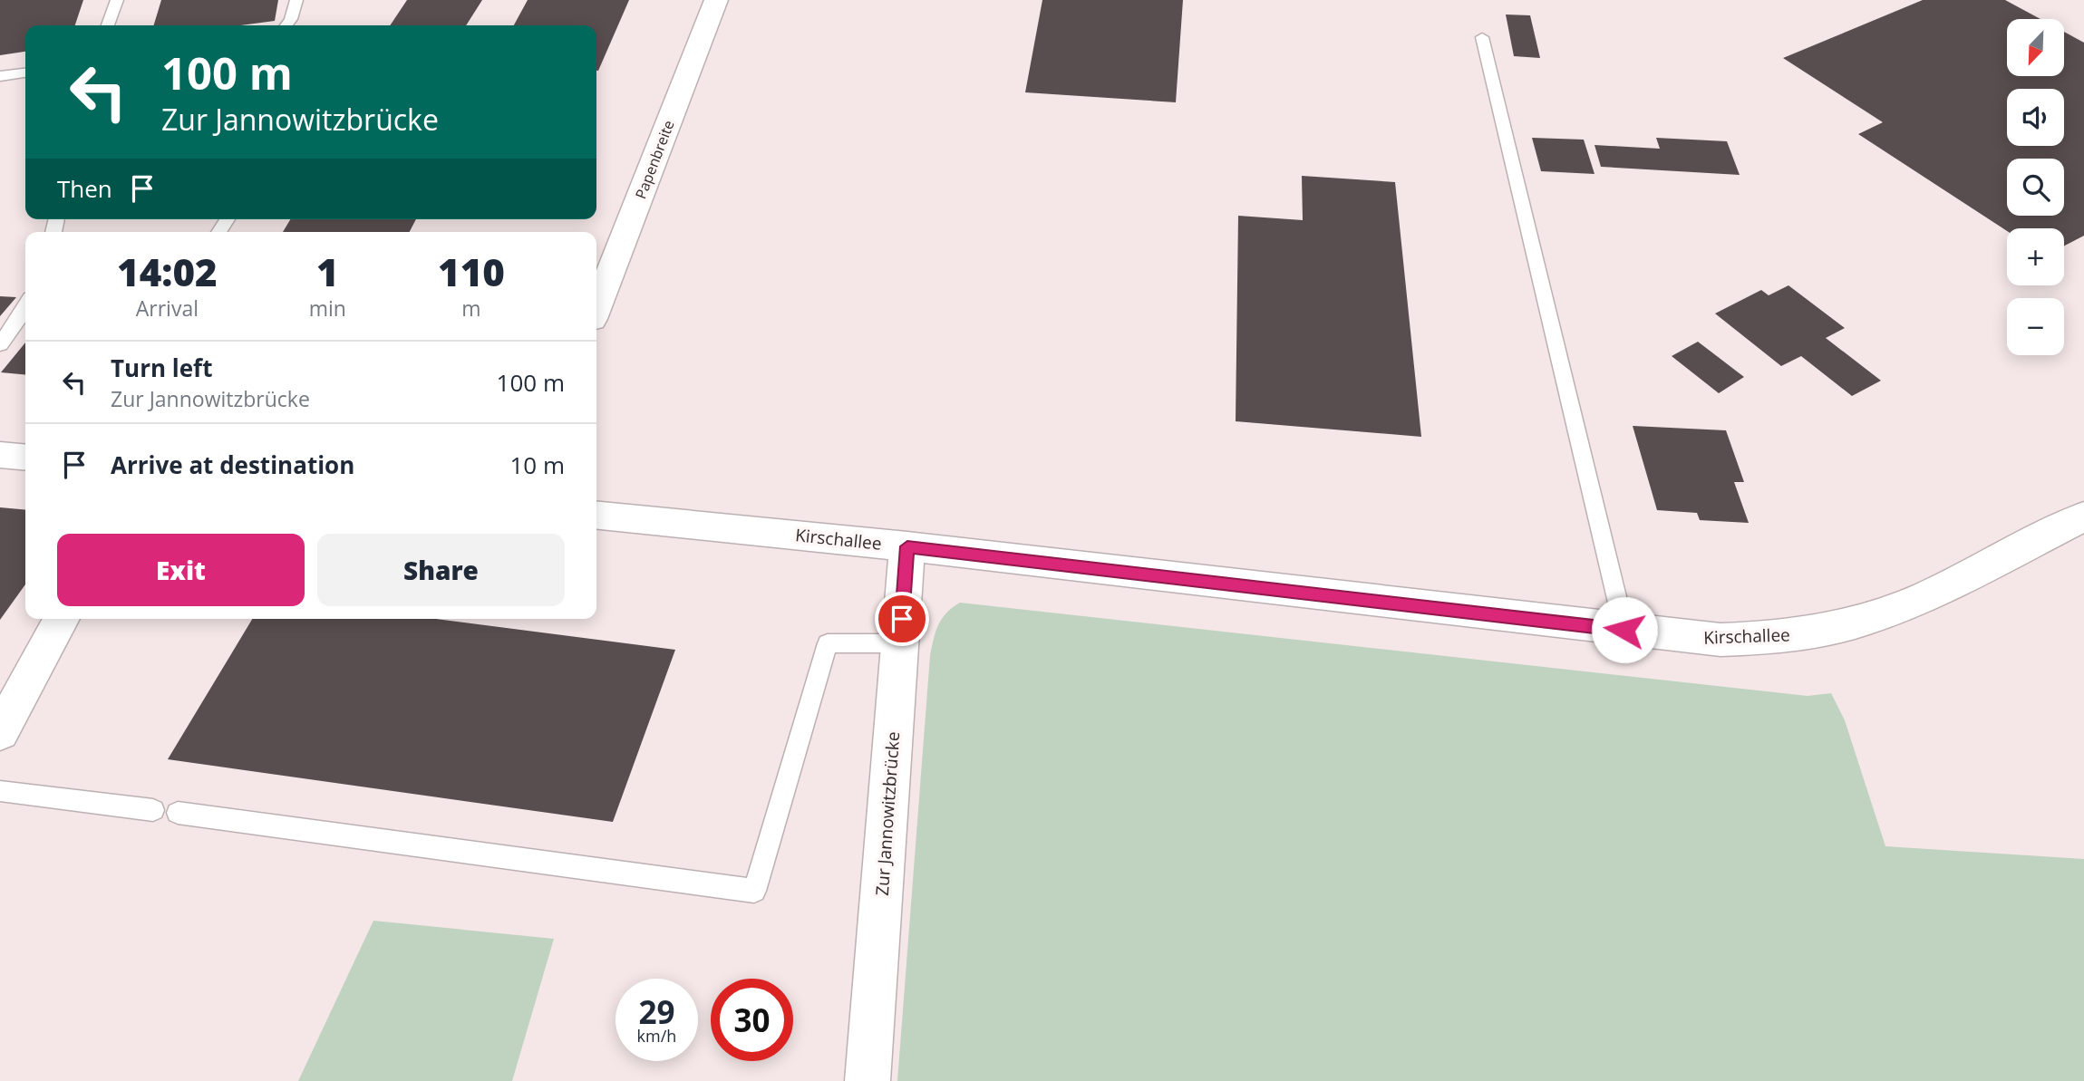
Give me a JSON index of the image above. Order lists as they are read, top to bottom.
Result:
{
  "streets": {
    "street": ["Papenbreite", "Kirschallee", "Zur Jannowitzbrücke"]
  },
  "crossings": [
    ["Kirschallee", "Zur Jannowitzbrücke"]
  ],
  "north": "bottom left",
  "page": {
    "map_buttons": ["+", "−"],
    "turn": ["100 m", "Zur Jannowitzbrücke"],
    "then": "Then",
    "eta": [
      "14:02",
      "Arrival",
      "1",
      "min",
      "110",
      "m"
    ],
    "list": [
      {
        "name": "Turn left",
        "note": "Zur Jannowitzbrücke",
        "value": "100 m"
      },
      {
        "name": "Arrive at destination",
        "value": "10 m"
      }
    ],
    "buttons": ["Exit", "Share"],
    "speed": "29 km/h",
    "limit": "30"
  }
}
